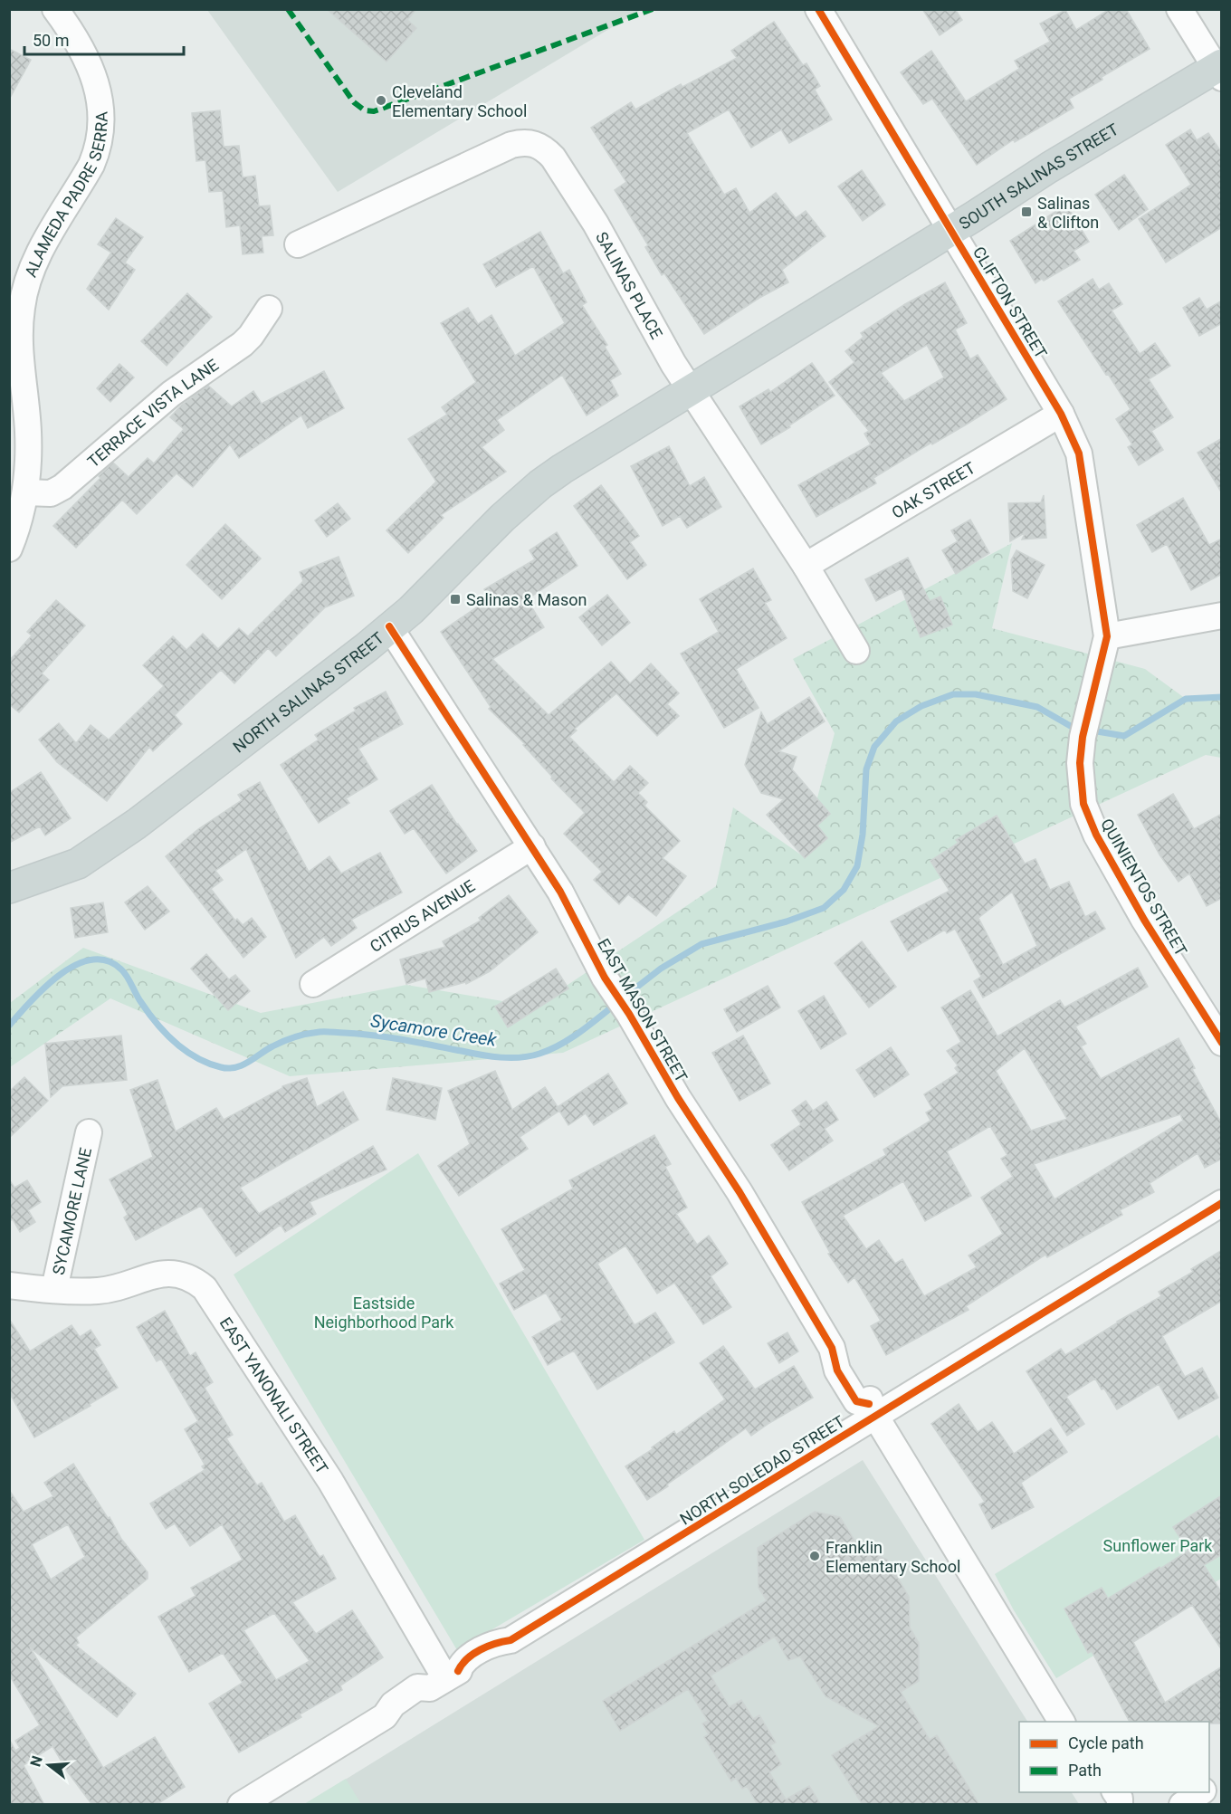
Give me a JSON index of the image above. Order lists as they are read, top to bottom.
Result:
{
  "streets": {
    "main road": ["SOUTH SALINAS STREET", "NORTH SALINAS STREET"],
    "street": [
      "ALAMEDA PADRE SERRA",
      "SALINAS PLACE",
      "CLIFTON STREET",
      "TERRACE VISTA LANE",
      "OAK STREET",
      "QUINIENTOS STREET",
      "CITRUS AVENUE",
      "EAST MASON STREET",
      "SYCAMORE LANE",
      "EAST YANONALI STREET",
      "NORTH SOLEDAD STREET"
    ]
  },
  "crossings": [
    ["SOUTH SALINAS STREET", "SALINAS PLACE"],
    ["SOUTH SALINAS STREET", "CLIFTON STREET"],
    ["SOUTH SALINAS STREET", "NORTH SALINAS STREET"],
    ["ALAMEDA PADRE SERRA", "TERRACE VISTA LANE"],
    ["SALINAS PLACE", "OAK STREET"],
    ["SALINAS PLACE", "NORTH SALINAS STREET"],
    ["CLIFTON STREET", "OAK STREET"],
    ["CLIFTON STREET", "QUINIENTOS STREET"],
    ["NORTH SALINAS STREET", "EAST MASON STREET"],
    ["CITRUS AVENUE", "EAST MASON STREET"],
    ["EAST MASON STREET", "NORTH SOLEDAD STREET"],
    ["SYCAMORE LANE", "EAST YANONALI STREET"],
    ["EAST YANONALI STREET", "NORTH SOLEDAD STREET"]
  ],
  "water": ["Sycamore Creek"],
  "parks": ["Eastside Neighborhood Park", "Sunflower Park"],
  "places": {
    "other": ["Cleveland Elementary School", "Franklin Elementary School"],
    "transit": ["Salinas & Clifton", "Salinas & Mason"]
  },
  "legend": ["Cycle path", "Path"],
  "scale_bar": "50 m",
  "north": "left"
}
